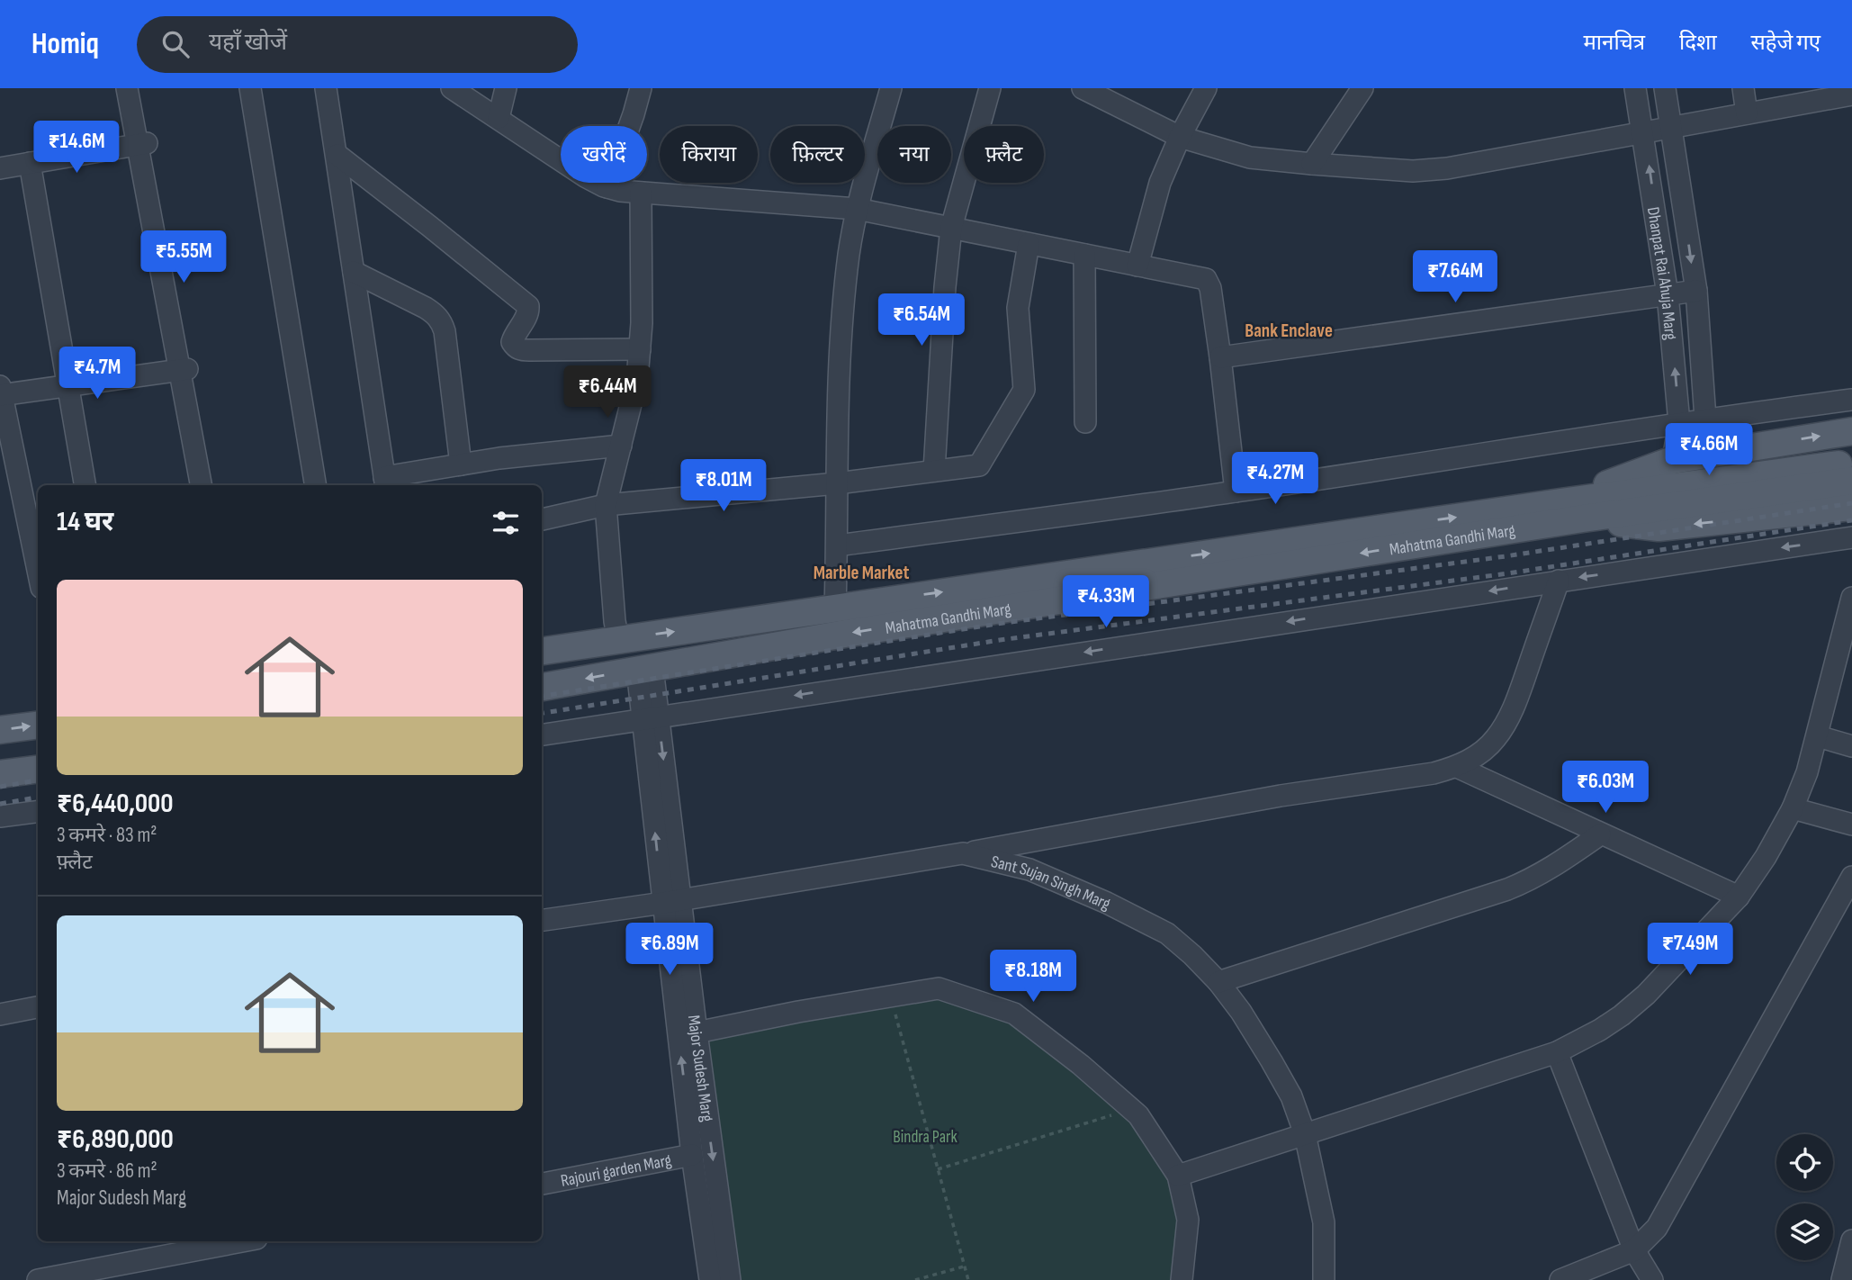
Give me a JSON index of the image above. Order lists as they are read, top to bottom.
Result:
{
  "streets": {
    "main road": ["Mahatma Gandhi Marg"],
    "street": [
      "Dhanpat Rai Ahuja Marg",
      "Sant Sujan Singh Marg",
      "Major Sudesh Marg",
      "Rajouri garden Marg"
    ]
  },
  "crossings": [
    ["Dhanpat Rai Ahuja Marg", "Mahatma Gandhi Marg"],
    ["Mahatma Gandhi Marg", "Major Sudesh Marg"],
    ["Sant Sujan Singh Marg", "Major Sudesh Marg"],
    ["Major Sudesh Marg", "Rajouri garden Marg"]
  ],
  "districts": ["Bank Enclave", "Marble Market"],
  "parks": ["Bindra Park"],
  "page": {
    "header": "Homiq",
    "search": "यहाँ खोजें",
    "nav": ["मानचित्र", "दिशा", "सहेजे गए"],
    "price": [
      "₹14.6M",
      "₹5.55M",
      "₹7.64M",
      "₹6.54M",
      "₹4.7M",
      "₹6.44M",
      "₹4.66M",
      "₹4.27M",
      "₹8.01M",
      "₹4.33M",
      "₹6.03M",
      "₹6.89M",
      "₹7.49M",
      "₹8.18M"
    ],
    "chip": [
      "खरीदें",
      "किराया",
      "फ़िल्टर",
      "नया",
      "फ़्लैट"
    ],
    "heading": "14 घर",
    "list": [
      {
        "name": "₹6,440,000",
        "note": "3 कमरे · 83 m² · फ़्लैट"
      },
      {
        "name": "₹6,890,000",
        "note": "3 कमरे · 86 m² · Major Sudesh Marg"
      }
    ]
  }
}
